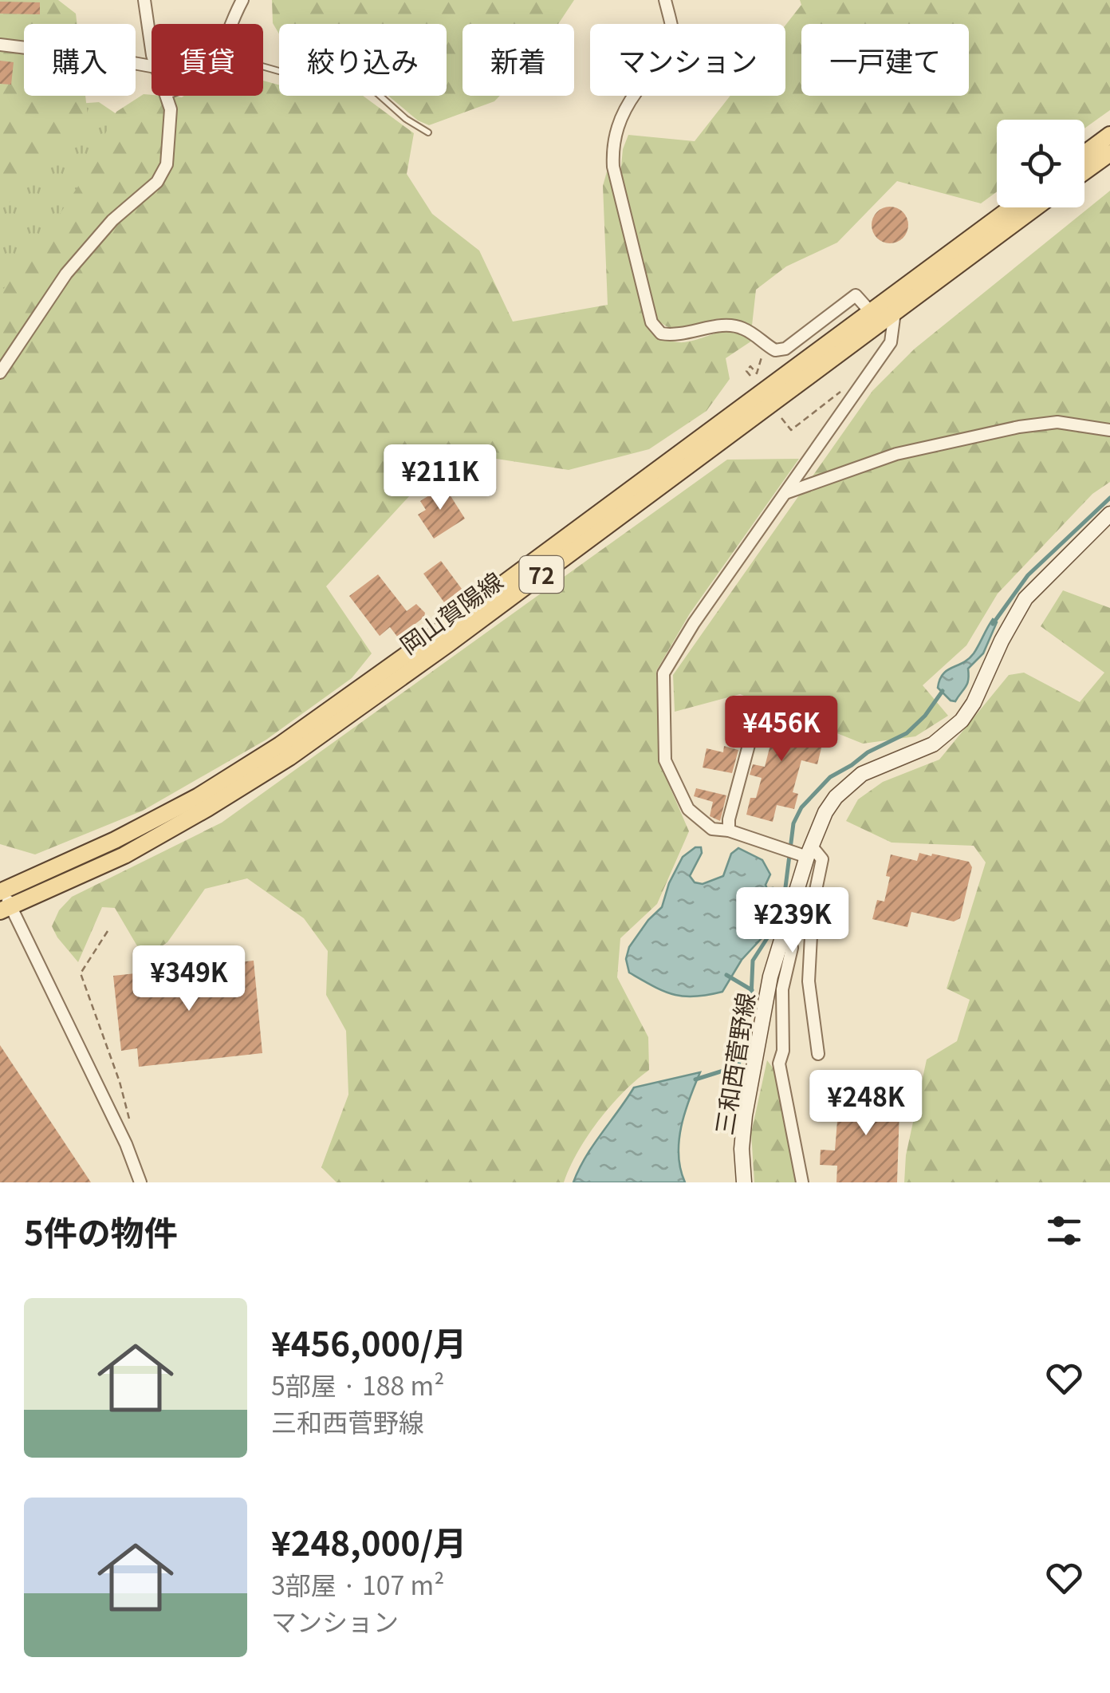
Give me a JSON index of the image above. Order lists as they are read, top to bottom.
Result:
{
  "streets": {
    "main road": ["72", "岡山賀陽線", "三和西菅野線"]
  },
  "page": {
    "chip": [
      "購入",
      "賃貸",
      "絞り込み",
      "新着",
      "マンション",
      "一戸建て"
    ],
    "price": [
      "¥211K",
      "¥456K",
      "¥239K",
      "¥349K",
      "¥248K"
    ],
    "heading": "5件の物件",
    "list": [
      {
        "name": "¥456,000/月",
        "note": "5部屋 · 188 m² · 三和西菅野線"
      },
      {
        "name": "¥248,000/月",
        "note": "3部屋 · 107 m² · マンション"
      }
    ]
  }
}
